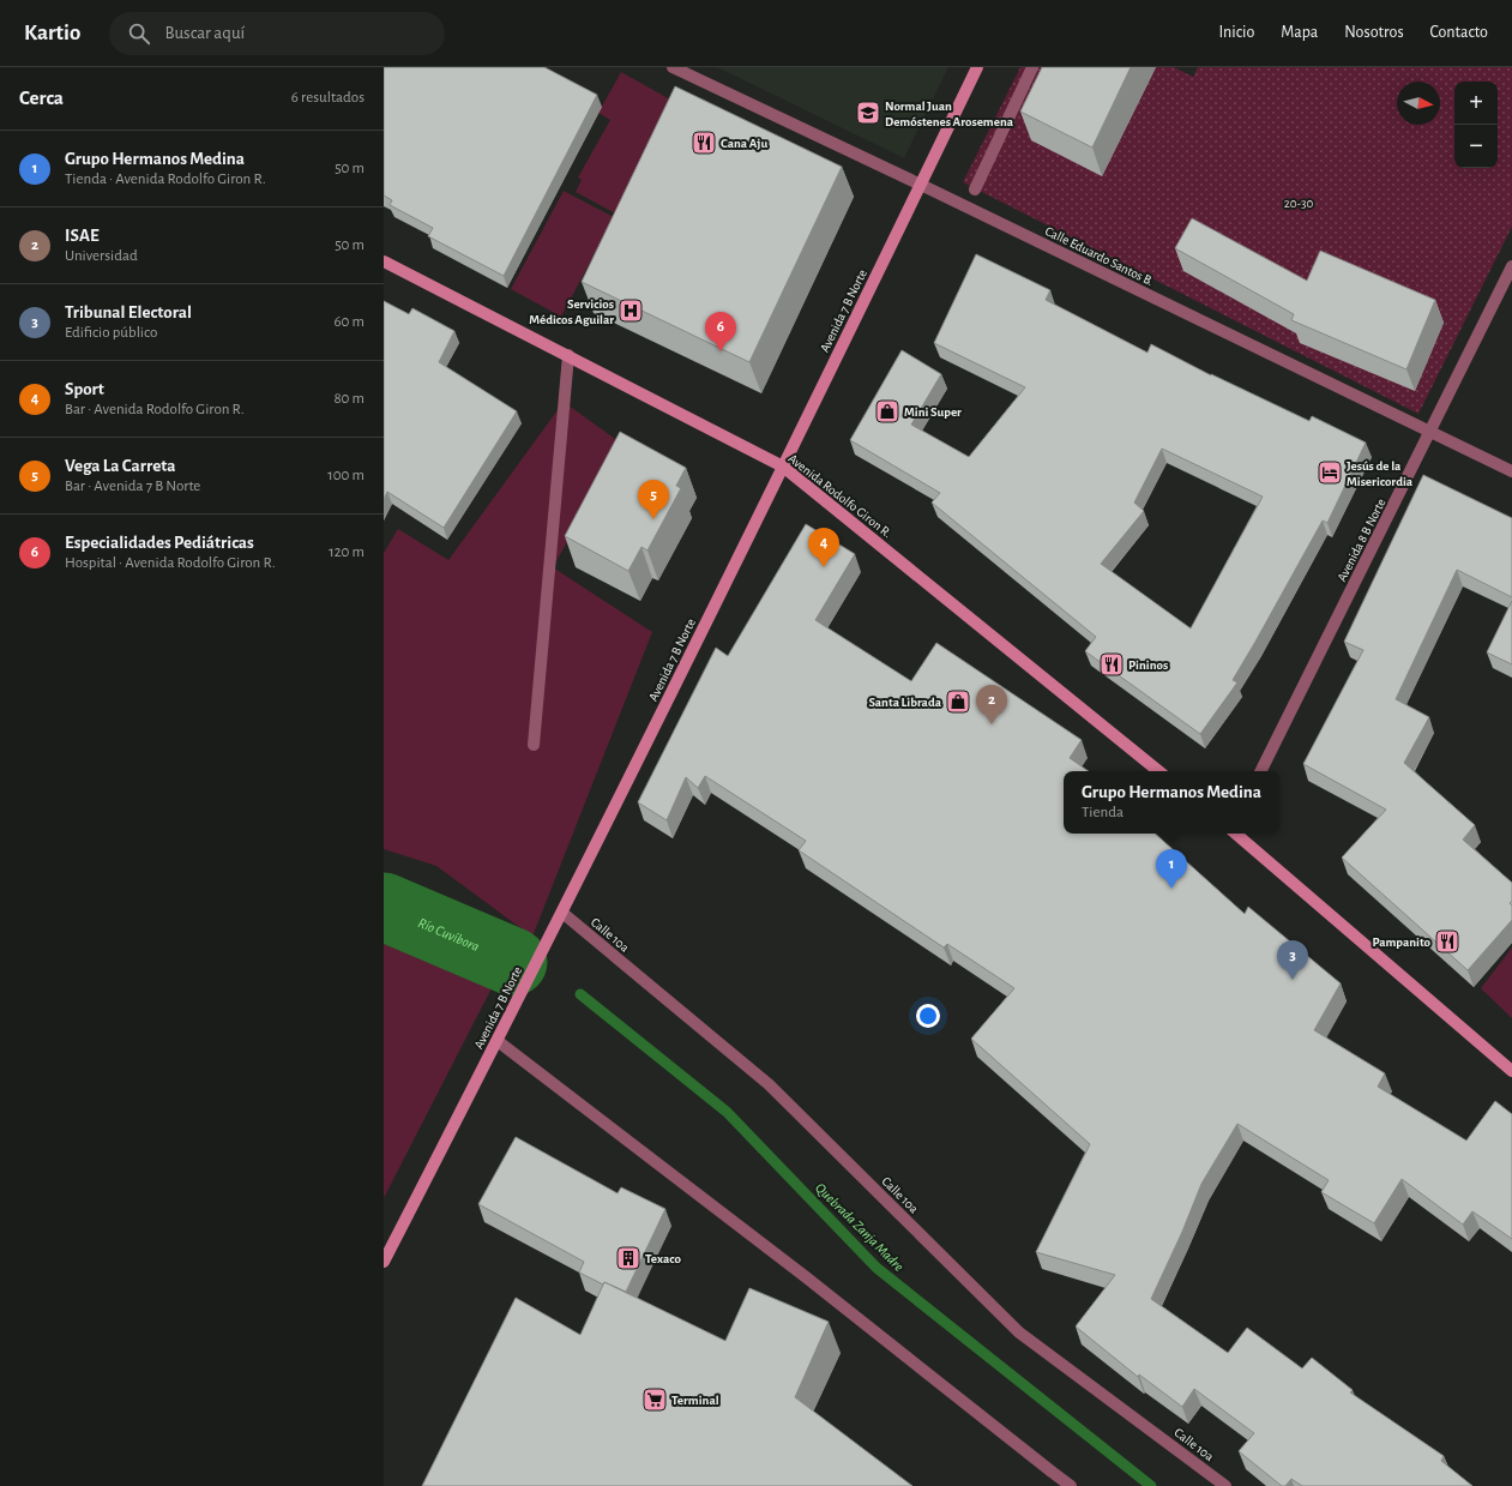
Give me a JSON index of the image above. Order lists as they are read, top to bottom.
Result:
{
  "streets": {
    "street": [
      "Calle Eduardo Santos B.",
      "Avenida 7 B Norte",
      "Avenida Rodolfo Giron R.",
      "Avenida 8 B Norte",
      "Calle 10a"
    ]
  },
  "crossings": [
    ["Calle Eduardo Santos B.", "Avenida 7 B Norte"],
    ["Calle Eduardo Santos B.", "Avenida 8 B Norte"],
    ["Avenida 7 B Norte", "Avenida Rodolfo Giron R."],
    ["Avenida 7 B Norte", "Calle 10a"]
  ],
  "water": ["Río Cuvíbora", "Quebrada Zanja Madre"],
  "parks": ["20-30"],
  "places": {
    "school or university": ["Normal Juan Demóstenes Arosemena"],
    "restaurant": ["Cana Aju", "Pininos", "Pampanito"],
    "hospital": ["Servicios Médicos Aguilar"],
    "shop": ["Mini Super", "Santa Librada"],
    "hotel": ["Jesús de la Misericordia"],
    "building": ["Texaco"],
    "supermarket": ["Terminal"]
  },
  "north": "right",
  "page": {
    "header": "Kartio",
    "search": "Buscar aquí",
    "nav": [
      "Inicio",
      "Mapa",
      "Nosotros",
      "Contacto"
    ],
    "heading": ["Cerca", "6 resultados"],
    "map_buttons": ["+", "−"],
    "list": [
      {
        "mark": "1",
        "name": "Grupo Hermanos Medina",
        "note": "Tienda · Avenida Rodolfo Giron R.",
        "value": "50 m"
      },
      {
        "mark": "2",
        "name": "ISAE",
        "note": "Universidad",
        "value": "50 m"
      },
      {
        "mark": "3",
        "name": "Tribunal Electoral",
        "note": "Edificio público",
        "value": "60 m"
      },
      {
        "mark": "4",
        "name": "Sport",
        "note": "Bar · Avenida Rodolfo Giron R.",
        "value": "80 m"
      },
      {
        "mark": "5",
        "name": "Vega La Carreta",
        "note": "Bar · Avenida 7 B Norte",
        "value": "100 m"
      },
      {
        "mark": "6",
        "name": "Especialidades Pediátricas",
        "note": "Hospital · Avenida Rodolfo Giron R.",
        "value": "120 m"
      }
    ],
    "pins": [
      "6",
      "5",
      "4",
      "2",
      "1",
      "3"
    ],
    "popup": ["Grupo Hermanos Medina", "Tienda"]
  }
}
